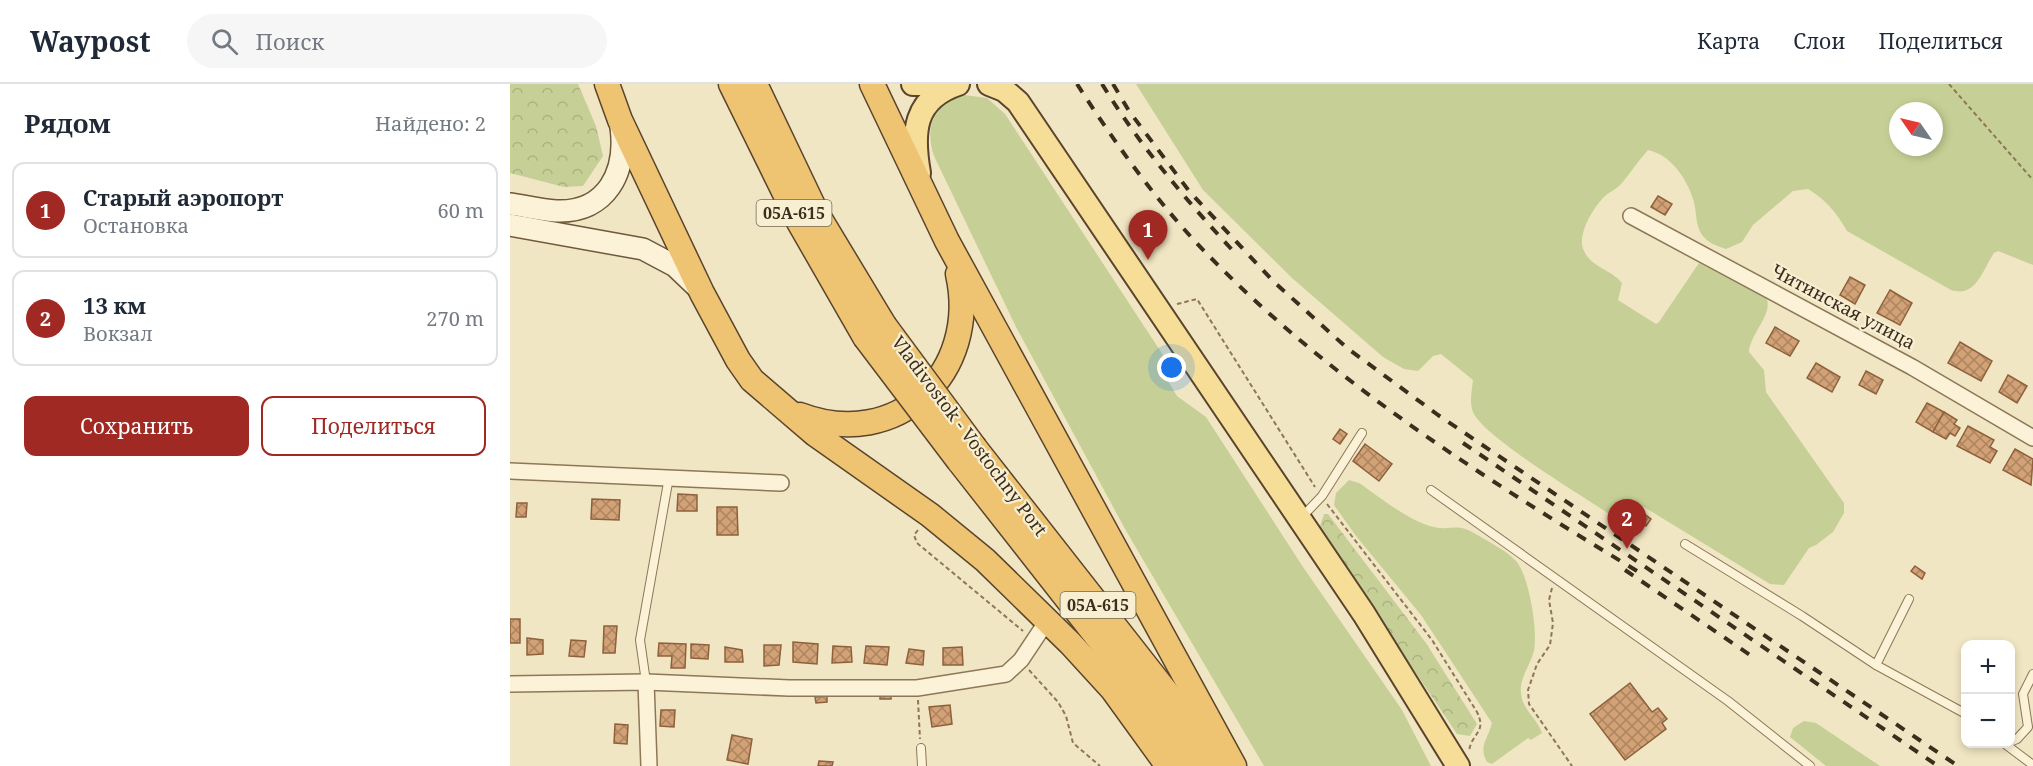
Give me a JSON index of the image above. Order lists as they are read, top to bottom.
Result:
{
  "streets": {
    "highway": ["05А-615", "Vladivostok - Vostochny Port"],
    "street": ["Читинская улица"]
  },
  "north": "top left",
  "page": {
    "header": "Waypost",
    "search": "Поиск",
    "nav": ["Карта", "Слои", "Поделиться"],
    "heading": ["Рядом", "Найдено: 2"],
    "list": [
      {
        "mark": "1",
        "name": "Старый аэропорт",
        "note": "Остановка",
        "value": "60 m"
      },
      {
        "mark": "2",
        "name": "13 км",
        "note": "Вокзал",
        "value": "270 m"
      }
    ],
    "pins": ["1", "2"],
    "buttons": ["Сохранить", "Поделиться"],
    "map_buttons": ["+", "−"]
  }
}
